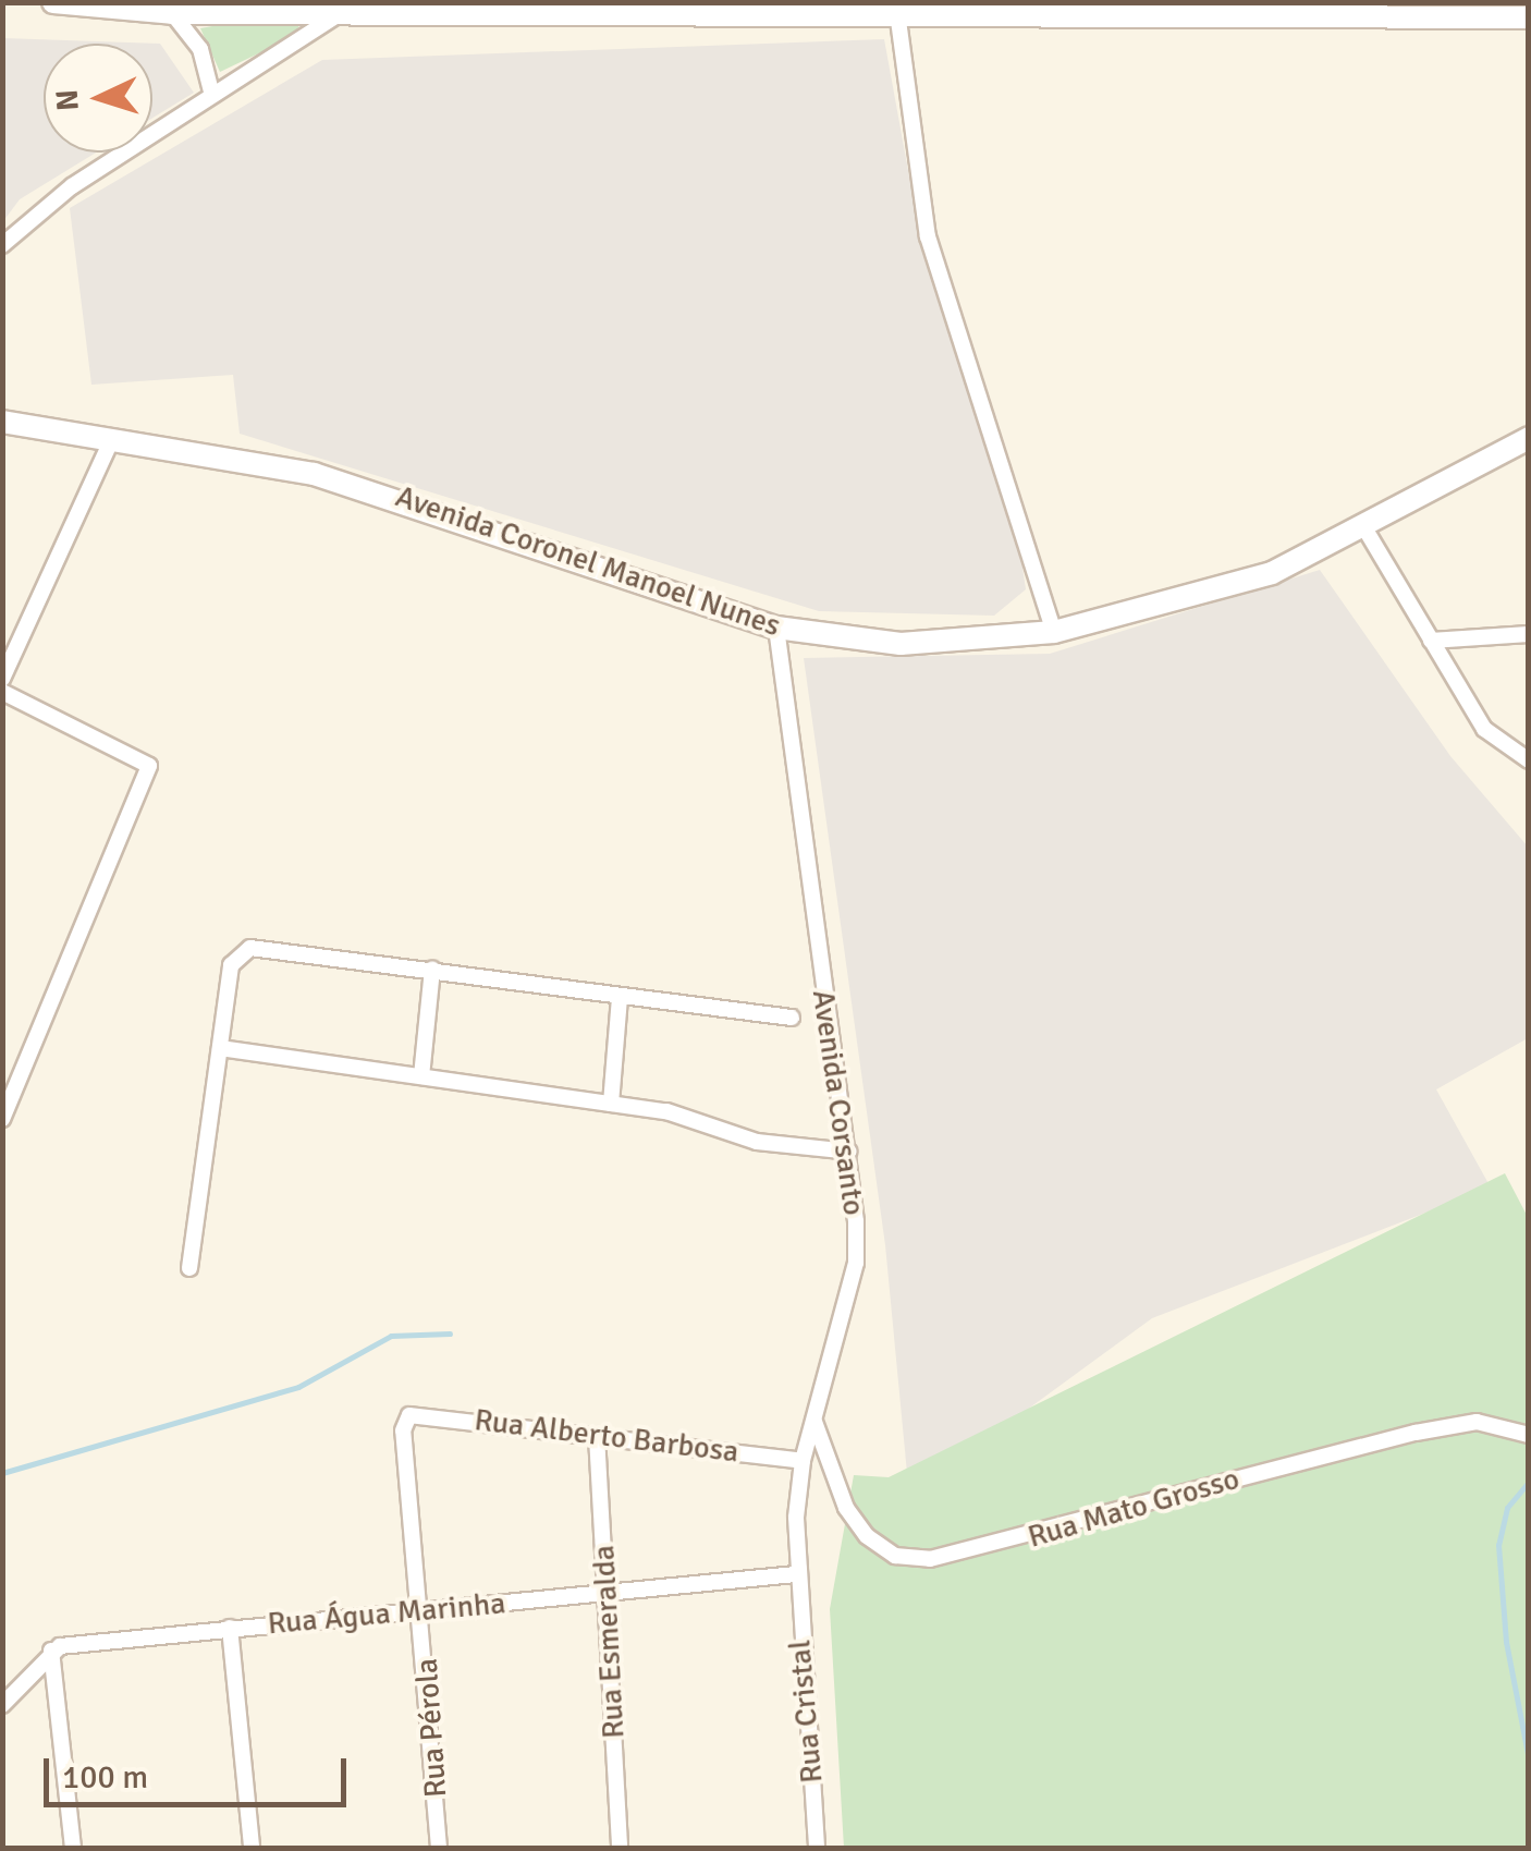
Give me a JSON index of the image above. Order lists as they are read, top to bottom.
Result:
{
  "streets": {
    "street": [
      "Avenida Coronel Manoel Nunes",
      "Avenida Corsanto",
      "Rua Alberto Barbosa",
      "Rua Mato Grosso",
      "Rua Água Marinha",
      "Rua Esmeralda",
      "Rua Cristal",
      "Rua Pérola"
    ]
  },
  "crossings": [
    ["Avenida Coronel Manoel Nunes", "Avenida Corsanto"],
    ["Avenida Corsanto", "Rua Alberto Barbosa"],
    ["Avenida Corsanto", "Rua Mato Grosso"],
    ["Avenida Corsanto", "Rua Água Marinha"],
    ["Avenida Corsanto", "Rua Cristal"],
    ["Rua Alberto Barbosa", "Rua Esmeralda"],
    ["Rua Alberto Barbosa", "Rua Pérola"],
    ["Rua Água Marinha", "Rua Esmeralda"],
    ["Rua Água Marinha", "Rua Cristal"],
    ["Rua Água Marinha", "Rua Pérola"]
  ],
  "scale_bar": "100 m",
  "north": "left"
}
